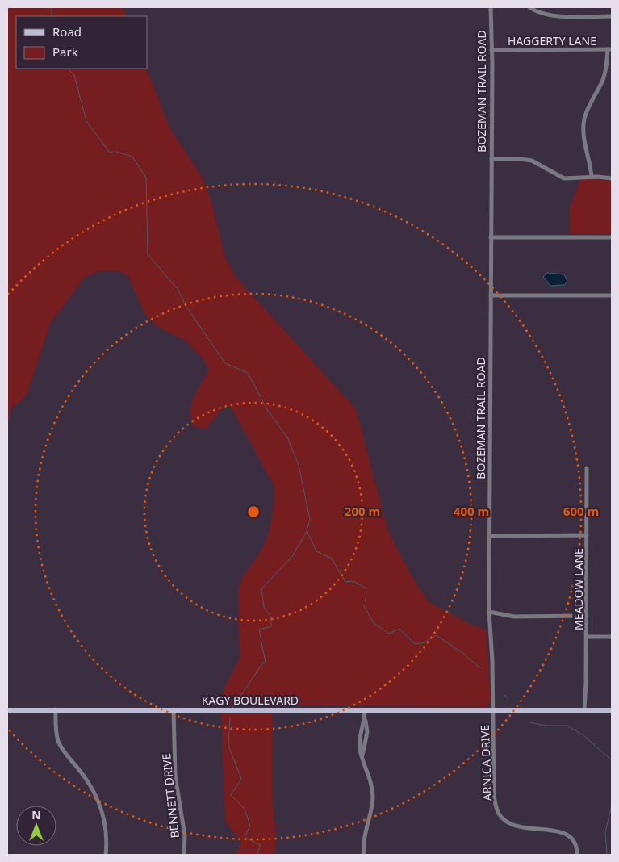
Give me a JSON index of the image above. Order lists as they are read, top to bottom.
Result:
{
  "streets": {
    "main road": ["KAGY BOULEVARD"],
    "street": [
      "HAGGERTY LANE",
      "BOZEMAN TRAIL ROAD",
      "MEADOW LANE",
      "ARNICA DRIVE",
      "BENNETT DRIVE"
    ]
  },
  "crossings": [
    ["HAGGERTY LANE", "BOZEMAN TRAIL ROAD"],
    ["BOZEMAN TRAIL ROAD", "KAGY BOULEVARD"],
    ["BOZEMAN TRAIL ROAD", "ARNICA DRIVE"],
    ["KAGY BOULEVARD", "ARNICA DRIVE"],
    ["KAGY BOULEVARD", "BENNETT DRIVE"]
  ],
  "legend": ["Road", "Park"],
  "north": "top",
  "rings": ["200 m", "400 m", "600 m"]
}
